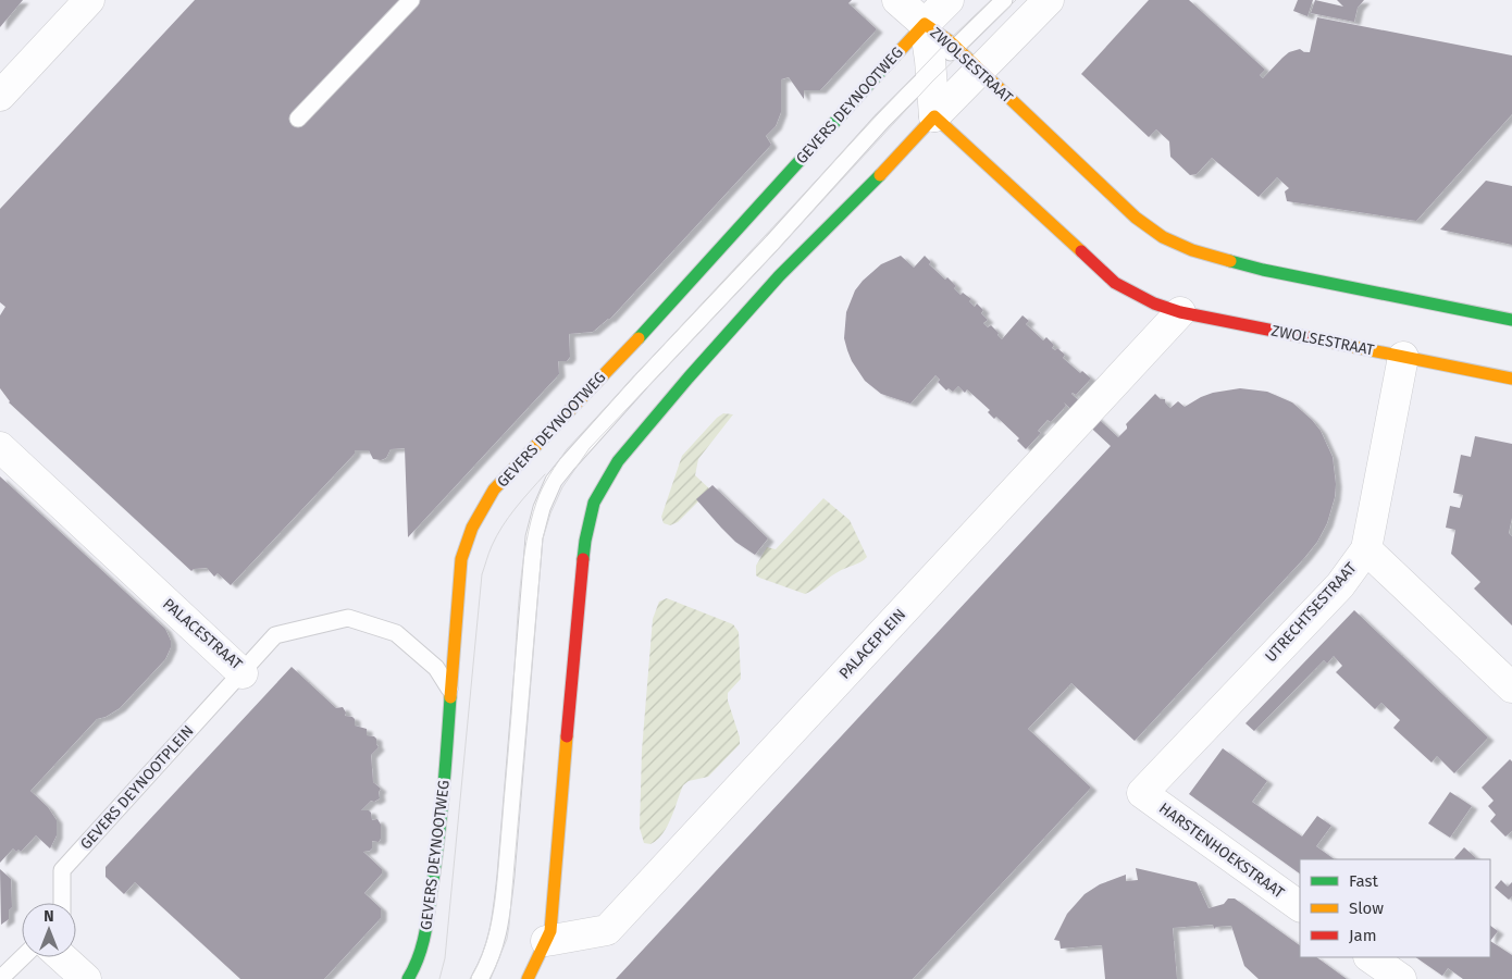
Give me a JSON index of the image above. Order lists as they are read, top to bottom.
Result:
{
  "streets": {
    "main road": ["ZWOLSESTRAAT", "GEVERS DEYNOOTWEG"],
    "street": [
      "UTRECHTSESTRAAT",
      "PALACESTRAAT",
      "PALACEPLEIN",
      "HARSTENHOEKSTRAAT"
    ],
    "lane": ["GEVERS DEYNOOTPLEIN"]
  },
  "crossings": [
    ["ZWOLSESTRAAT", "GEVERS DEYNOOTWEG"],
    ["ZWOLSESTRAAT", "UTRECHTSESTRAAT"],
    ["ZWOLSESTRAAT", "PALACEPLEIN"],
    ["GEVERS DEYNOOTWEG", "PALACESTRAAT"],
    ["UTRECHTSESTRAAT", "HARSTENHOEKSTRAAT"],
    ["PALACESTRAAT", "GEVERS DEYNOOTPLEIN"]
  ],
  "legend": ["Fast", "Slow", "Jam"],
  "north": "top"
}
